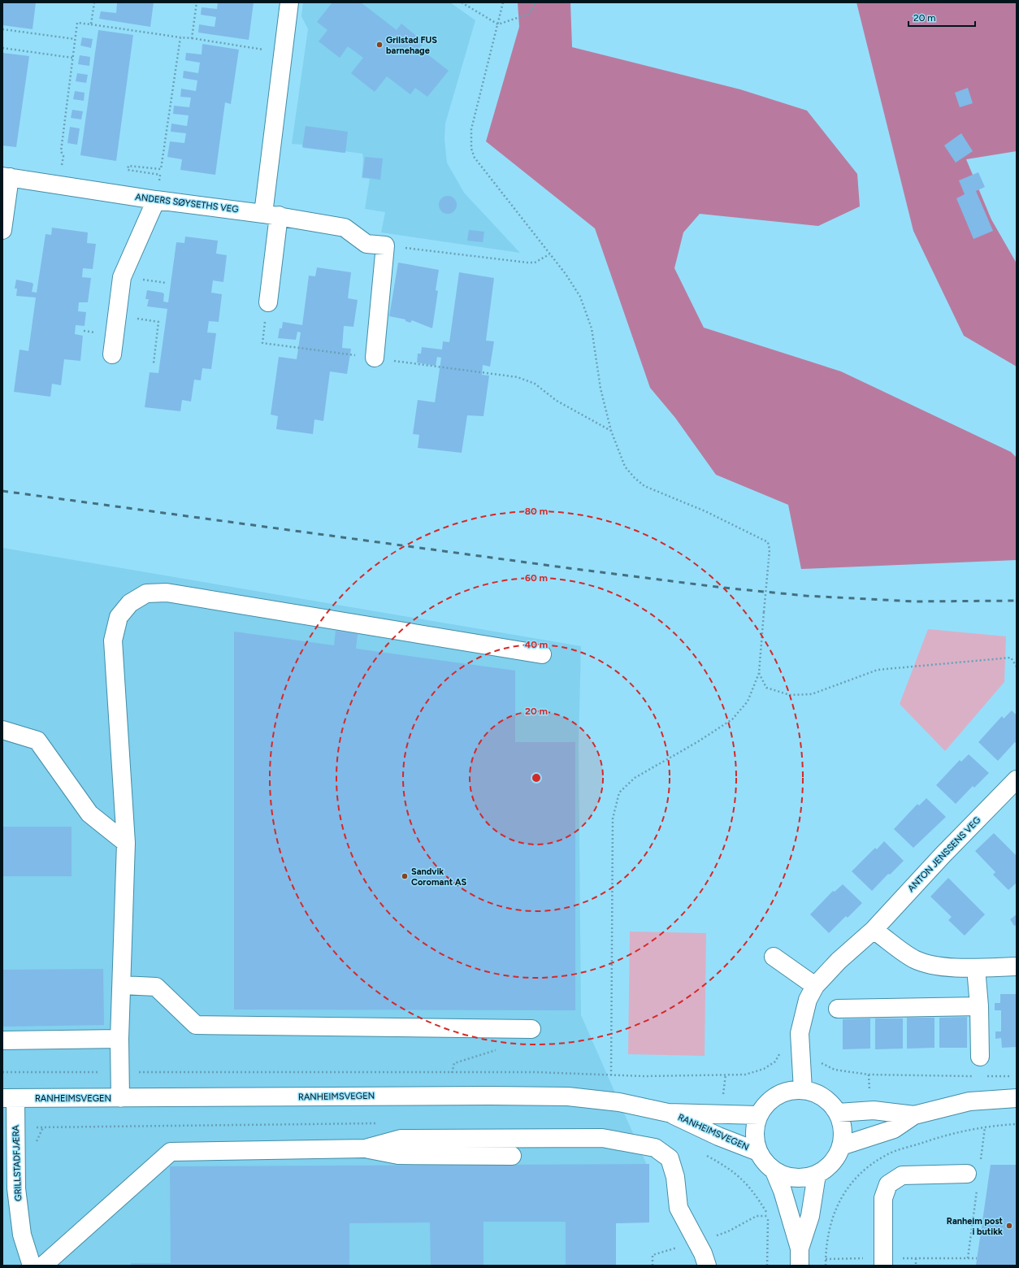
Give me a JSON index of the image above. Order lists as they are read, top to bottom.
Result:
{
  "streets": {
    "street": [
      "ANDERS SØYSETHS VEG",
      "ANTON JENSSENS VEG",
      "RANHEIMSVEGEN",
      "GRILLSTADFJÆRA"
    ]
  },
  "crossings": [
    ["ANTON JENSSENS VEG", "RANHEIMSVEGEN"],
    ["RANHEIMSVEGEN", "GRILLSTADFJÆRA"]
  ],
  "places": ["Grilstad FUS barnehage", "Sandvik Coromant AS", "Ranheim post i butikk"],
  "scale_bar": "20 m",
  "rings": [
    "80 m",
    "60 m",
    "40 m",
    "20 m"
  ]
}
